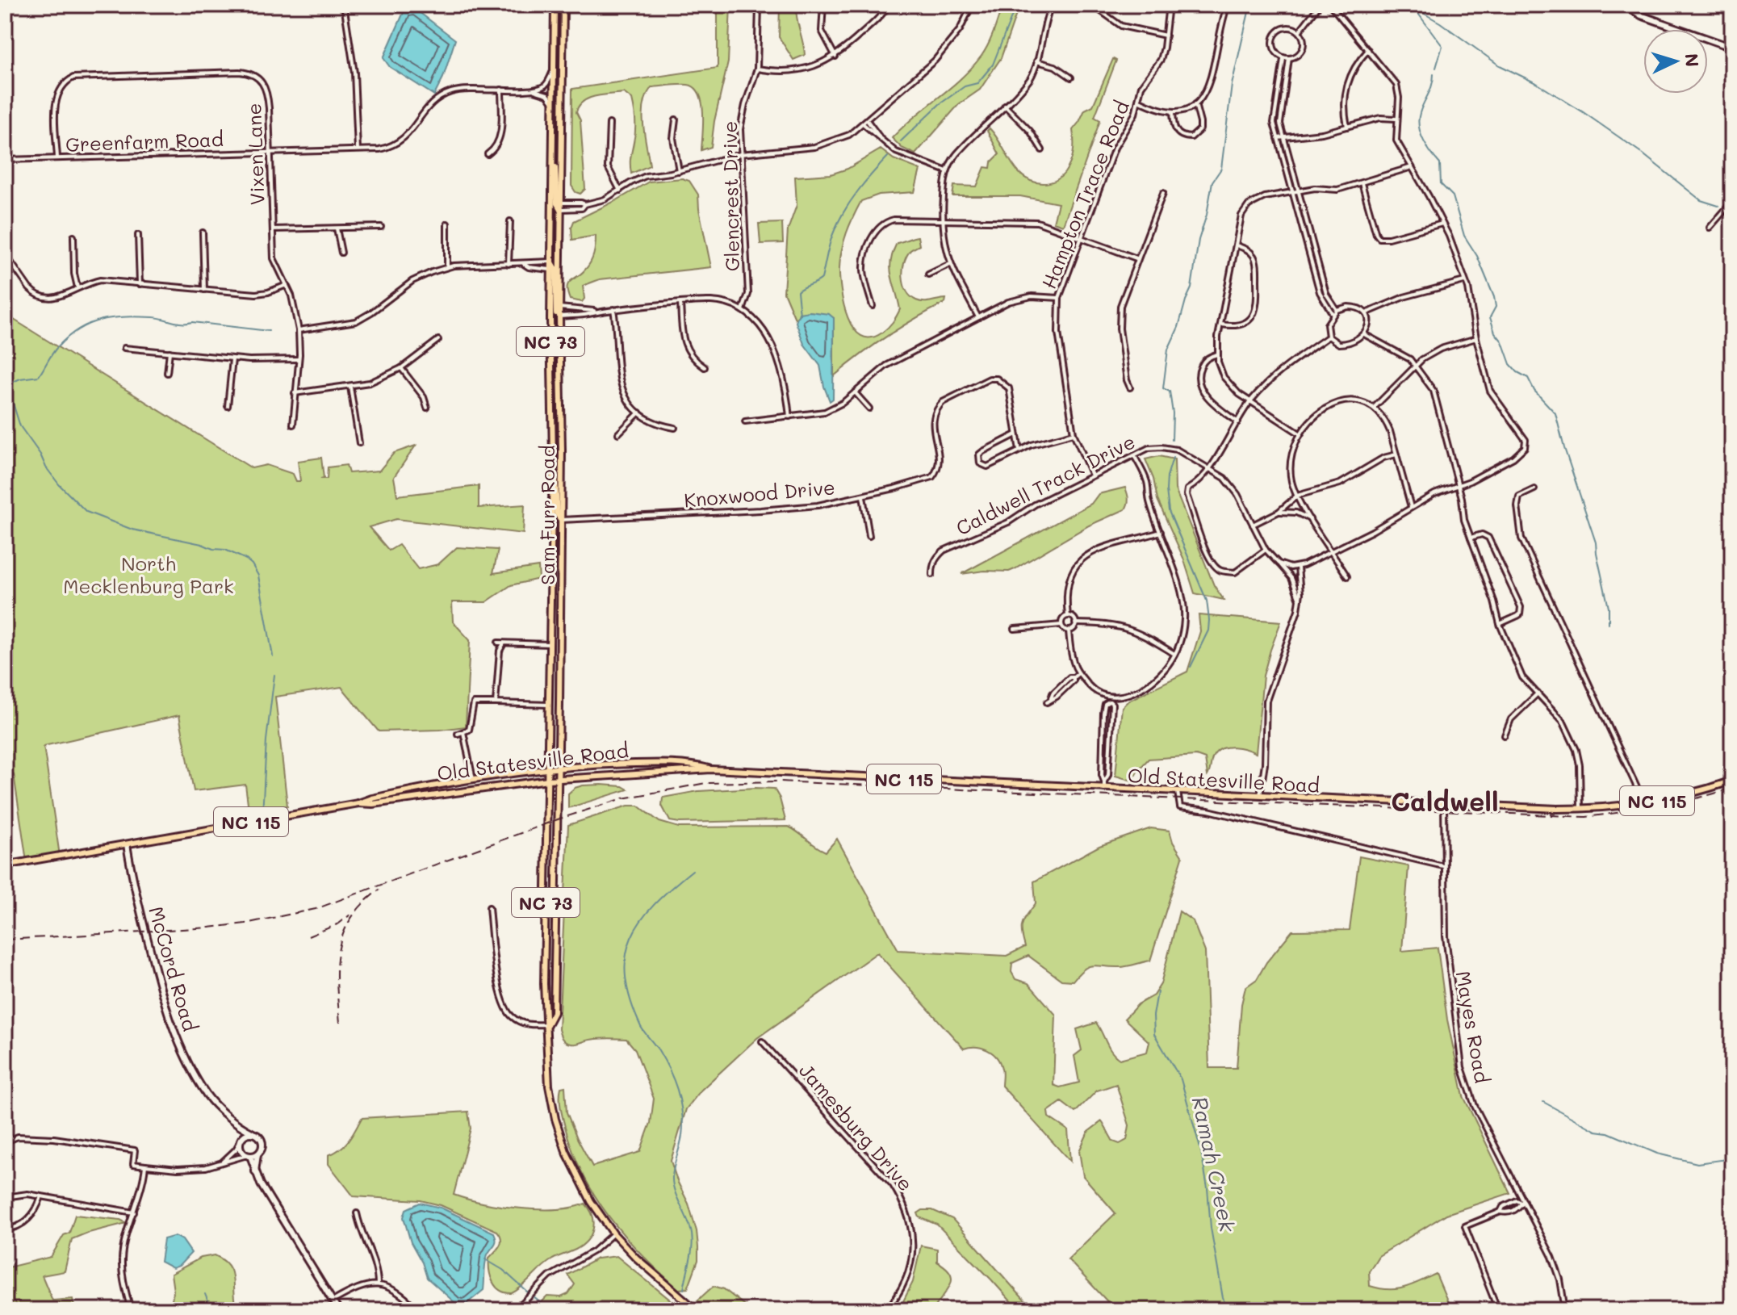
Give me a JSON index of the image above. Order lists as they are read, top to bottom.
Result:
{
  "streets": {
    "main road": [
      "NC 73",
      "Sam Furr Road",
      "Old Statesville Road",
      "NC 115"
    ],
    "street": [
      "Greenfarm Road",
      "Vixen Lane",
      "Hampton Trace Road",
      "Glencrest Drive",
      "Caldwell Track Drive",
      "Knoxwood Drive",
      "McCord Road",
      "Mayes Road",
      "Jamesburg Drive"
    ]
  },
  "crossings": [
    ["Greenfarm Road", "Vixen Lane"],
    ["Hampton Trace Road", "Caldwell Track Drive"],
    ["Knoxwood Drive", "Sam Furr Road"],
    ["Sam Furr Road", "Old Statesville Road"],
    ["Old Statesville Road", "McCord Road"],
    ["Old Statesville Road", "Mayes Road"]
  ],
  "districts": ["Caldwell"],
  "water": ["Ramah Creek"],
  "parks": ["North Mecklenburg Park"],
  "north": "right"
}
